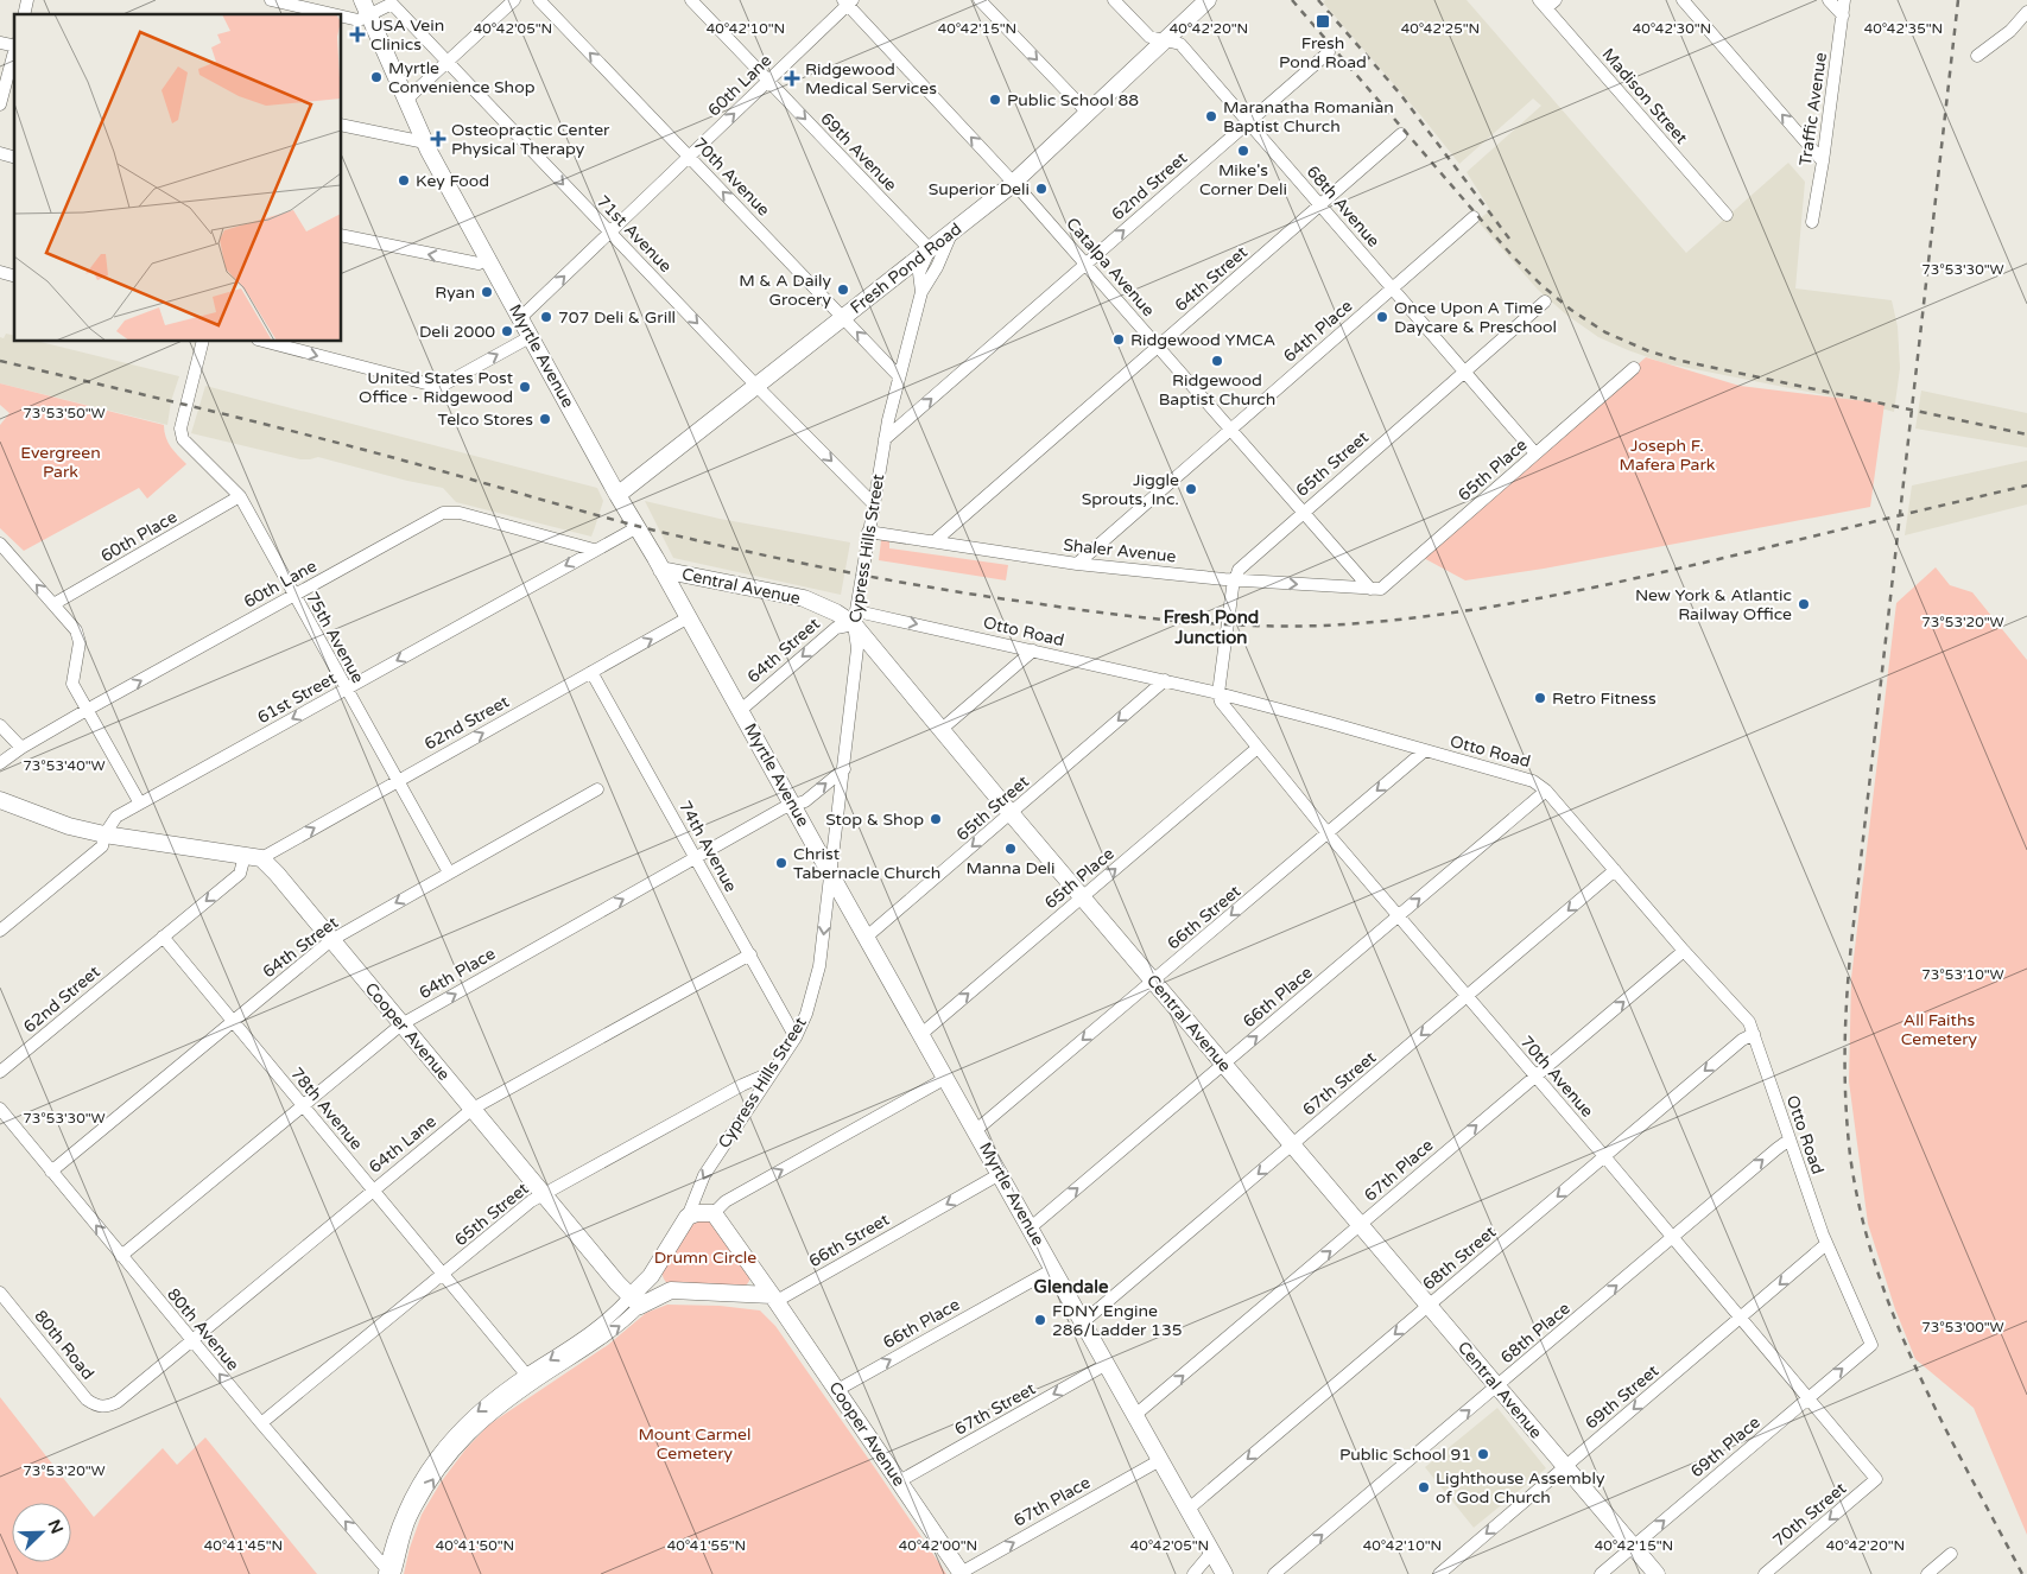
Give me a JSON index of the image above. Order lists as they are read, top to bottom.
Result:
{
  "streets": {
    "main road": [
      "Fresh Pond Road",
      "Myrtle Avenue",
      "Cypress Hills Street",
      "Central Avenue",
      "Cooper Avenue"
    ],
    "street": [
      "60th Lane",
      "Madison Street",
      "Traffic Avenue",
      "69th Avenue",
      "70th Avenue",
      "62nd Street",
      "68th Avenue",
      "71st Avenue",
      "Catalpa Avenue",
      "64th Street",
      "64th Place",
      "65th Street",
      "65th Place",
      "60th Place",
      "Shaler Avenue",
      "Otto Road",
      "75th Avenue",
      "61st Street",
      "74th Avenue",
      "66th Street",
      "66th Place",
      "67th Street",
      "78th Avenue",
      "64th Lane",
      "67th Place",
      "68th Street",
      "80th Avenue",
      "68th Place",
      "80th Road",
      "69th Street",
      "69th Place",
      "70th Street"
    ]
  },
  "crossings": [
    ["60th Lane", "69th Avenue"],
    ["60th Lane", "70th Avenue"],
    ["60th Lane", "71st Avenue"],
    ["60th Lane", "Catalpa Avenue"],
    ["60th Lane", "Myrtle Avenue"],
    ["60th Lane", "75th Avenue"],
    ["60th Lane", "61st Street"],
    ["69th Avenue", "Fresh Pond Road"],
    ["69th Avenue", "Cypress Hills Street"],
    ["70th Avenue", "Fresh Pond Road"],
    ["70th Avenue", "65th Place"],
    ["70th Avenue", "Cypress Hills Street"],
    ["70th Avenue", "Otto Road"],
    ["70th Avenue", "66th Street"],
    ["70th Avenue", "66th Place"],
    ["70th Avenue", "67th Street"],
    ["70th Avenue", "67th Place"],
    ["70th Avenue", "68th Street"],
    ["70th Avenue", "68th Place"],
    ["70th Avenue", "69th Street"],
    ["70th Avenue", "69th Place"],
    ["70th Avenue", "70th Street"],
    ["62nd Street", "68th Avenue"],
    ["62nd Street", "Catalpa Avenue"],
    ["62nd Street", "Myrtle Avenue"],
    ["62nd Street", "Cypress Hills Street"],
    ["62nd Street", "75th Avenue"],
    ["62nd Street", "74th Avenue"],
    ["62nd Street", "Cooper Avenue"],
    ["62nd Street", "78th Avenue"],
    ["68th Avenue", "Fresh Pond Road"],
    ["68th Avenue", "64th Street"],
    ["68th Avenue", "64th Place"],
    ["68th Avenue", "65th Street"],
    ["68th Avenue", "65th Place"],
    ["71st Avenue", "Fresh Pond Road"],
    ["71st Avenue", "Myrtle Avenue"],
    ["71st Avenue", "Cypress Hills Street"],
    ["Catalpa Avenue", "Fresh Pond Road"],
    ["Catalpa Avenue", "64th Street"],
    ["Catalpa Avenue", "64th Place"],
    ["Catalpa Avenue", "65th Street"],
    ["Catalpa Avenue", "65th Place"],
    ["Catalpa Avenue", "Shaler Avenue"],
    ["Fresh Pond Road", "Myrtle Avenue"],
    ["Fresh Pond Road", "Cypress Hills Street"],
    ["64th Street", "Myrtle Avenue"],
    ["64th Street", "Cypress Hills Street"],
    ["64th Street", "Shaler Avenue"],
    ["64th Street", "Central Avenue"],
    ["64th Street", "Otto Road"],
    ["64th Street", "75th Avenue"],
    ["64th Street", "Cooper Avenue"],
    ["64th Street", "78th Avenue"],
    ["64th Street", "80th Avenue"],
    ["64th Place", "Myrtle Avenue"],
    ["64th Place", "Cypress Hills Street"],
    ["64th Place", "Shaler Avenue"],
    ["64th Place", "74th Avenue"],
    ["64th Place", "Cooper Avenue"],
    ["64th Place", "78th Avenue"],
    ["64th Place", "80th Avenue"],
    ["Myrtle Avenue", "65th Street"],
    ["Myrtle Avenue", "65th Place"],
    ["Myrtle Avenue", "Cypress Hills Street"],
    ["Myrtle Avenue", "Central Avenue"],
    ["Myrtle Avenue", "61st Street"],
    ["Myrtle Avenue", "66th Street"],
    ["Myrtle Avenue", "66th Place"],
    ["Myrtle Avenue", "67th Street"],
    ["Myrtle Avenue", "67th Place"],
    ["Myrtle Avenue", "68th Street"],
    ["65th Street", "Cypress Hills Street"],
    ["65th Street", "Shaler Avenue"],
    ["65th Street", "Central Avenue"],
    ["65th Street", "Otto Road"],
    ["65th Street", "Cooper Avenue"],
    ["65th Street", "78th Avenue"],
    ["65th Street", "80th Avenue"],
    ["65th Place", "Shaler Avenue"],
    ["65th Place", "Central Avenue"],
    ["60th Place", "75th Avenue"],
    ["Cypress Hills Street", "Shaler Avenue"],
    ["Cypress Hills Street", "Central Avenue"],
    ["Cypress Hills Street", "Otto Road"],
    ["Cypress Hills Street", "74th Avenue"],
    ["Cypress Hills Street", "Cooper Avenue"],
    ["Cypress Hills Street", "78th Avenue"],
    ["Cypress Hills Street", "80th Avenue"],
    ["Central Avenue", "Otto Road"],
    ["Central Avenue", "66th Street"],
    ["Central Avenue", "66th Place"],
    ["Central Avenue", "67th Street"],
    ["Central Avenue", "67th Place"],
    ["Central Avenue", "68th Street"],
    ["Central Avenue", "68th Place"],
    ["Central Avenue", "69th Street"],
    ["Central Avenue", "69th Place"],
    ["Otto Road", "66th Street"],
    ["Otto Road", "66th Place"],
    ["Otto Road", "67th Street"],
    ["Otto Road", "67th Place"],
    ["Otto Road", "68th Street"],
    ["Otto Road", "68th Place"],
    ["Otto Road", "69th Street"],
    ["Otto Road", "69th Place"],
    ["75th Avenue", "61st Street"],
    ["74th Avenue", "64th Lane"],
    ["66th Street", "Cooper Avenue"],
    ["66th Place", "Cooper Avenue"],
    ["Cooper Avenue", "67th Street"],
    ["Cooper Avenue", "64th Lane"],
    ["Cooper Avenue", "67th Place"],
    ["78th Avenue", "64th Lane"],
    ["64th Lane", "80th Avenue"],
    ["64th Lane", "80th Road"]
  ],
  "one_way": [
    "60th Lane",
    "69th Avenue",
    "71st Avenue",
    "65th Place",
    "61st Street",
    "66th Street",
    "66th Place",
    "67th Street",
    "67th Place",
    "68th Street",
    "80th Avenue",
    "68th Place",
    "69th Street",
    "69th Place",
    "70th Street"
  ],
  "districts": ["Fresh Pond Junction", "Glendale"],
  "parks": [
    "Joseph F. Mafera Park",
    "Evergreen Park",
    "All Faiths Cemetery",
    "Drumn Circle",
    "Mount Carmel Cemetery"
  ],
  "places": {
    "transit": ["Fresh Pond Road"],
    "health": ["USA Vein Clinics", "Ridgewood Medical Services", "Osteopractic Center Physical Therapy"],
    "other": [
      "Myrtle Convenience Shop",
      "Public School 88",
      "Maranatha Romanian Baptist Church",
      "Mike's Corner Deli",
      "Key Food",
      "Superior Deli",
      "M & A Daily Grocery",
      "Ryan",
      "707 Deli & Grill",
      "Once Upon A Time Daycare & Preschool",
      "Deli 2000",
      "Ridgewood YMCA",
      "Ridgewood Baptist Church",
      "United States Post Office - Ridgewood",
      "Telco Stores",
      "Jiggle Sprouts, Inc.",
      "New York & Atlantic Railway Office",
      "Retro Fitness",
      "Stop & Shop",
      "Manna Deli",
      "Christ Tabernacle Church",
      "FDNY Engine 286/Ladder 135",
      "Public School 91",
      "Lighthouse Assembly of God Church"
    ]
  },
  "north": "top right",
  "coordinates": [
    "40°42'05\"N",
    "40°42'10\"N",
    "40°42'15\"N",
    "40°42'20\"N",
    "40°42'25\"N",
    "40°42'35\"N",
    "40°42'30\"N",
    "73°53'30\"W",
    "73°53'50\"W",
    "73°53'20\"W",
    "73°53'40\"W",
    "73°53'10\"W",
    "73°53'00\"W",
    "40°41'45\"N",
    "40°41'50\"N",
    "40°41'55\"N",
    "40°42'00\"N"
  ]
}
